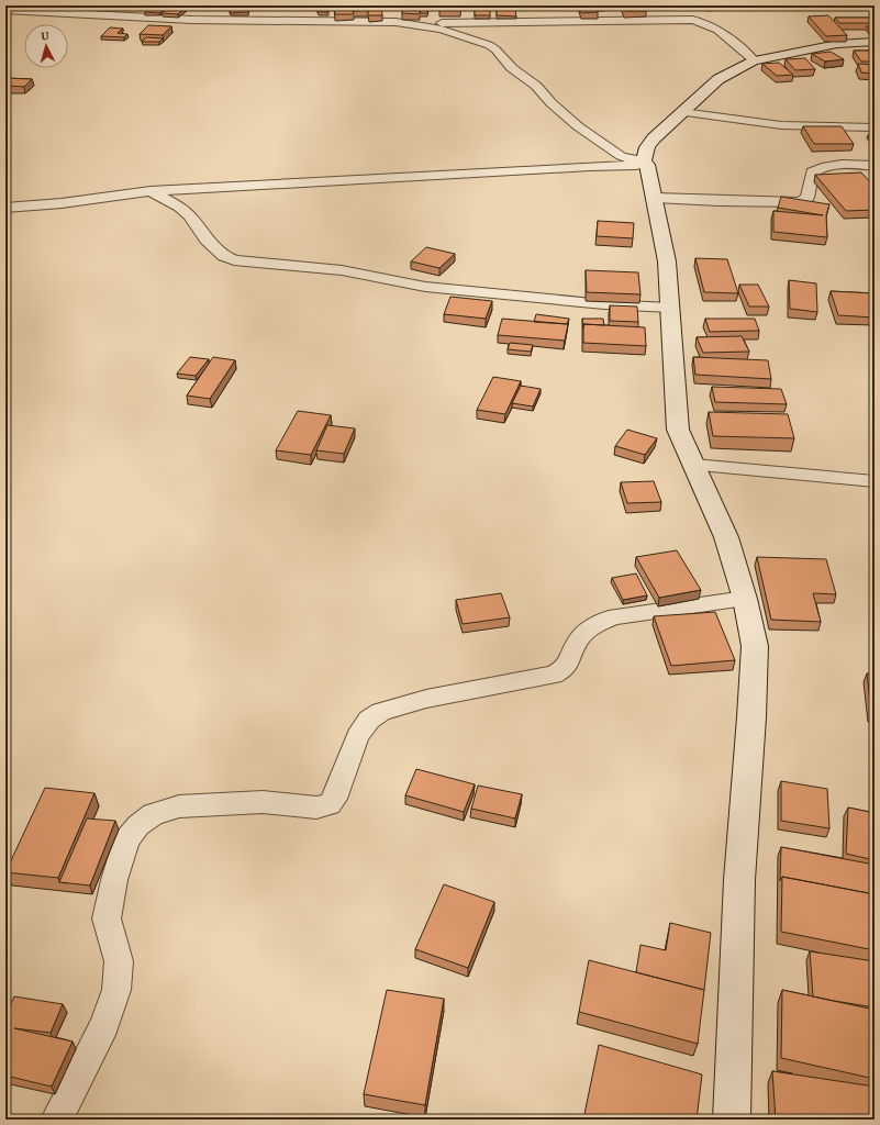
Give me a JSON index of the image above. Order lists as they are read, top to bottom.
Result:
{
  "north": "top"
}
